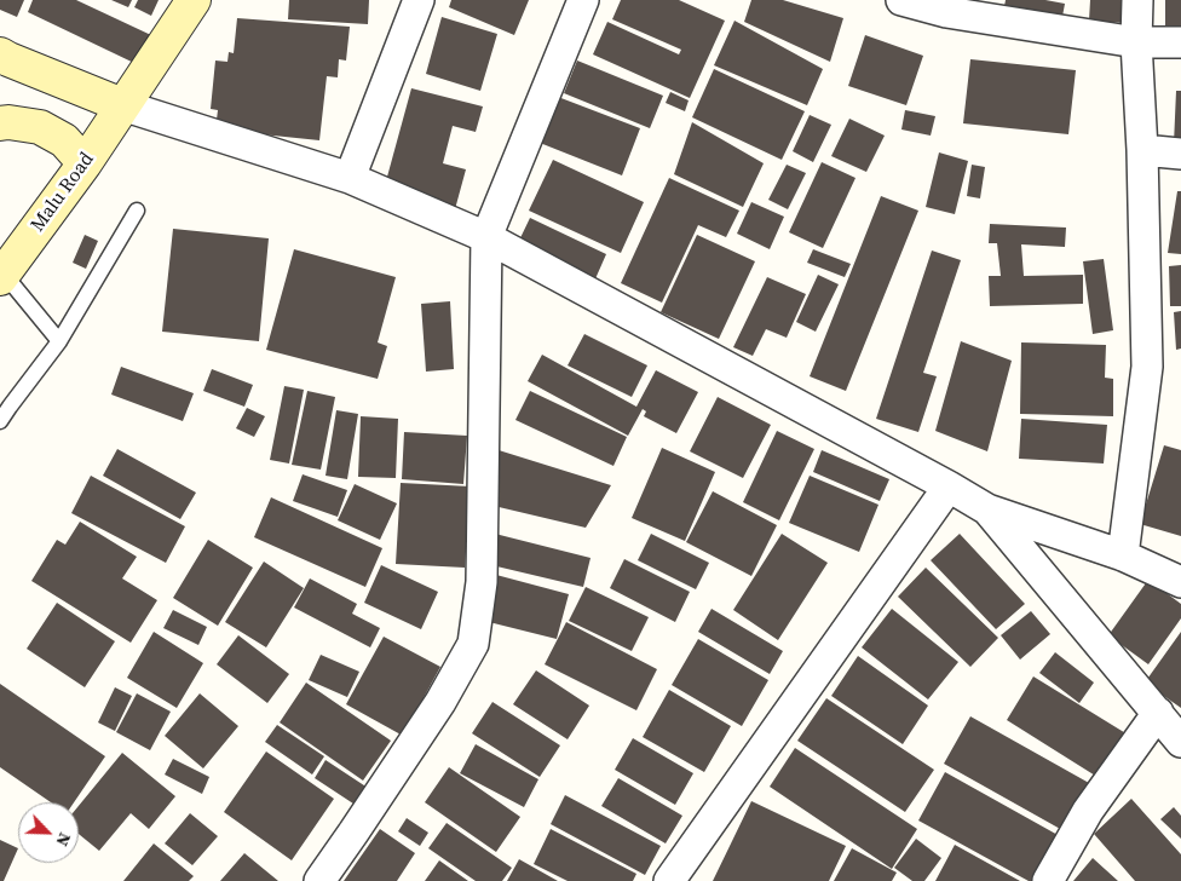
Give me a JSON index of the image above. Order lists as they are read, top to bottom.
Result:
{
  "streets": {
    "main road": ["Malu Road"]
  },
  "north": "bottom right"
}
